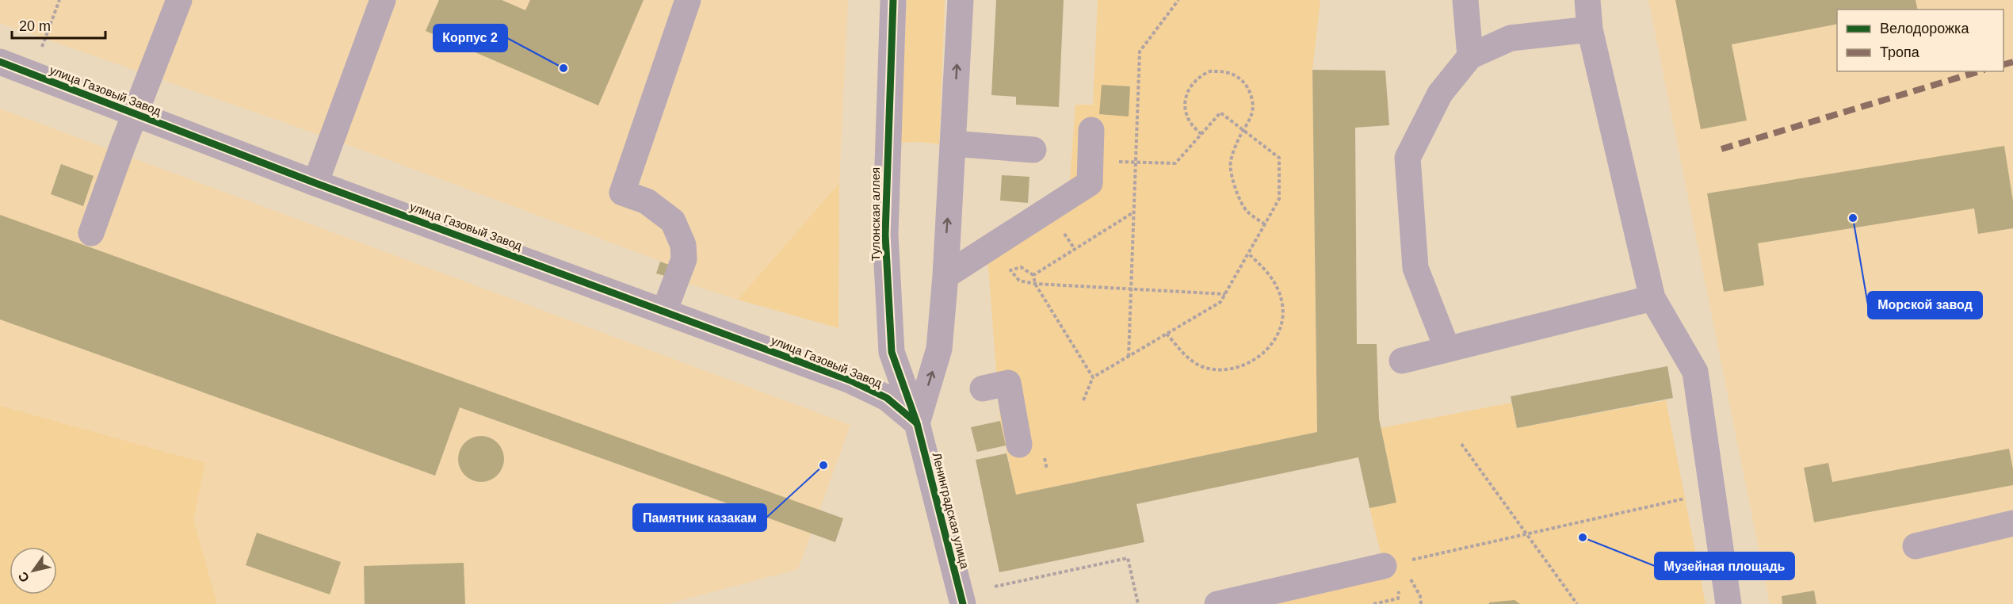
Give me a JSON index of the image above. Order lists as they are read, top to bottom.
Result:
{
  "streets": {
    "street": ["улица Газовый Завод", "Тулонская аллея", "Ленинградская улица"]
  },
  "crossings": [
    ["улица Газовый Завод", "Тулонская аллея"],
    ["улица Газовый Завод", "Ленинградская улица"],
    ["Тулонская аллея", "Ленинградская улица"]
  ],
  "places": [
    "Корпус 2",
    "Морской завод",
    "Памятник казакам",
    "Музейная площадь"
  ],
  "legend": ["Велодорожка", "Тропа"],
  "scale_bar": "20 m",
  "north": "bottom left"
}
